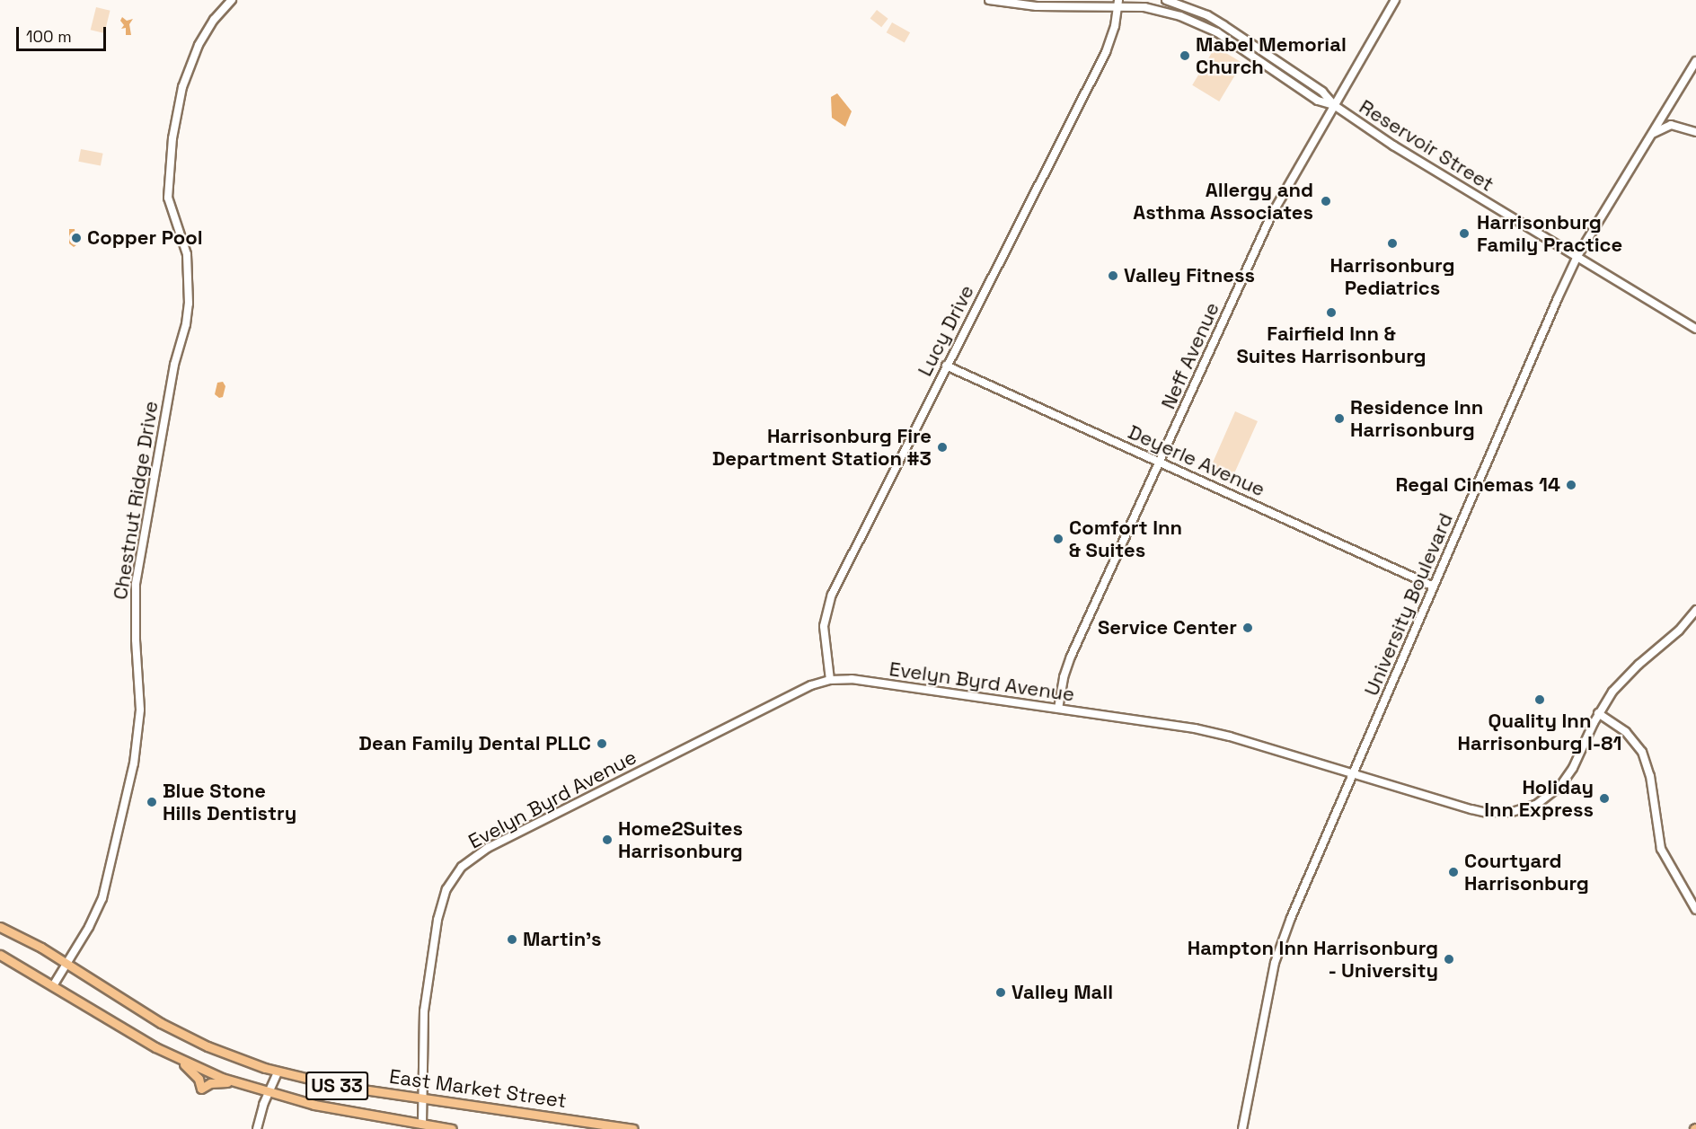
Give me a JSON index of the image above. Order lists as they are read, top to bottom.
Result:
{
  "streets": {
    "highway": ["US 33", "East Market Street"],
    "street": [
      "Reservoir Street",
      "Lucy Drive",
      "Neff Avenue",
      "Deyerle Avenue",
      "Chestnut Ridge Drive",
      "University Boulevard",
      "Evelyn Byrd Avenue"
    ]
  },
  "crossings": [
    ["Reservoir Street", "Lucy Drive"],
    ["Reservoir Street", "Neff Avenue"],
    ["Reservoir Street", "University Boulevard"],
    ["Lucy Drive", "Deyerle Avenue"],
    ["Lucy Drive", "Evelyn Byrd Avenue"],
    ["Neff Avenue", "Deyerle Avenue"],
    ["Neff Avenue", "Evelyn Byrd Avenue"],
    ["Deyerle Avenue", "University Boulevard"],
    ["Chestnut Ridge Drive", "East Market Street"],
    ["University Boulevard", "Evelyn Byrd Avenue"],
    ["Evelyn Byrd Avenue", "East Market Street"]
  ],
  "places": [
    "Mabel Memorial Church",
    "Allergy and Asthma Associates",
    "Harrisonburg Family Practice",
    "Copper Pool",
    "Harrisonburg Pediatrics",
    "Valley Fitness",
    "Fairfield Inn & Suites Harrisonburg",
    "Residence Inn Harrisonburg",
    "Harrisonburg Fire Department Station #3",
    "Regal Cinemas 14",
    "Comfort Inn & Suites",
    "Service Center",
    "Quality Inn Harrisonburg I-81",
    "Dean Family Dental PLLC",
    "Holiday Inn Express",
    "Blue Stone Hills Dentistry",
    "Home2Suites Harrisonburg",
    "Courtyard Harrisonburg",
    "Martin's",
    "Hampton Inn Harrisonburg - University",
    "Valley Mall"
  ],
  "scale_bar": "100 m"
}
